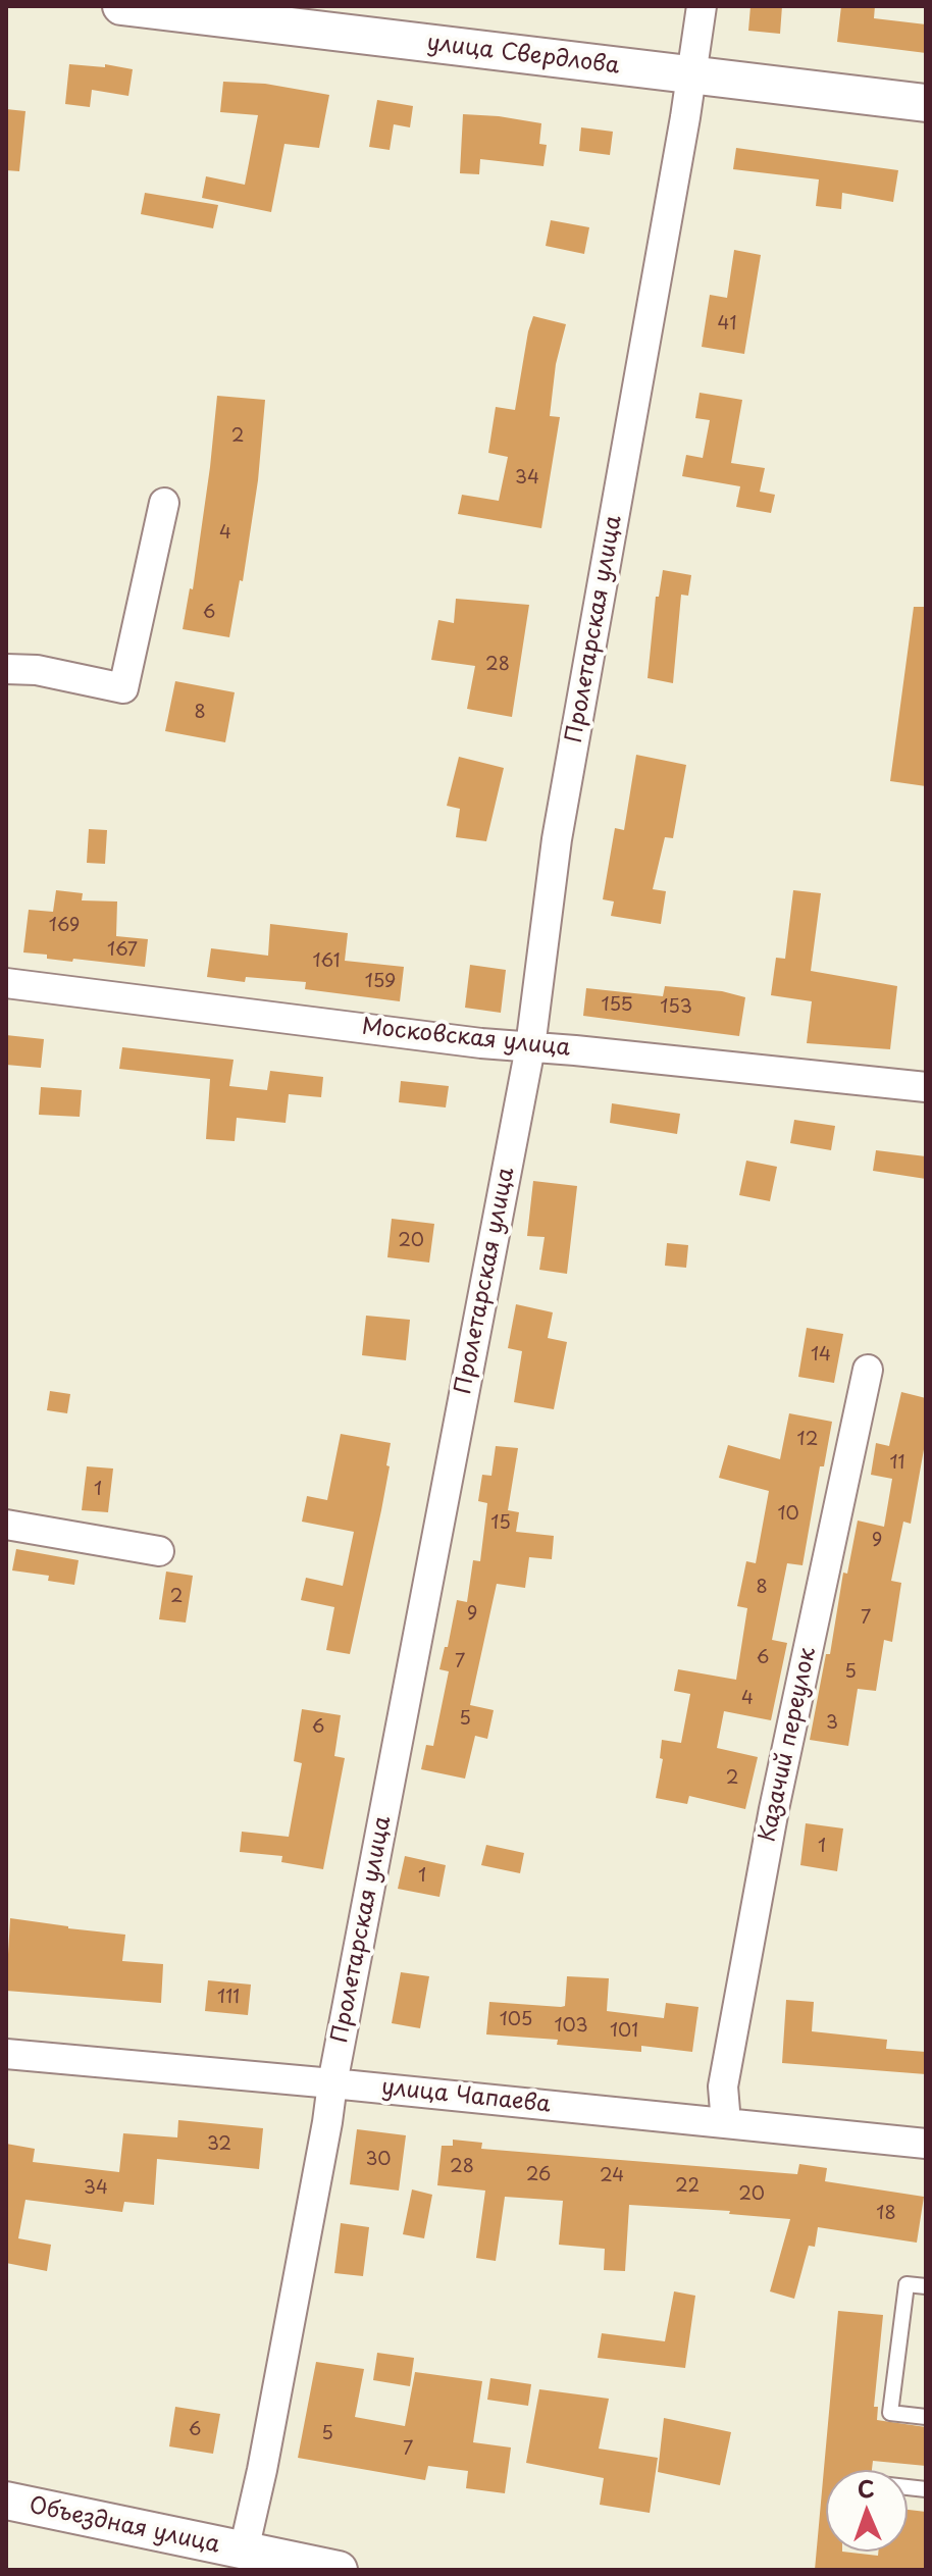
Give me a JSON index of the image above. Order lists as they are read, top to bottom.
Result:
{
  "streets": {
    "street": [
      "улица Свердлова",
      "Пролетарская улица",
      "Московская улица",
      "Казачий переулок",
      "улица Чапаева",
      "Объездная улица"
    ]
  },
  "crossings": [
    ["улица Свердлова", "Пролетарская улица"],
    ["Пролетарская улица", "Московская улица"],
    ["Пролетарская улица", "улица Чапаева"],
    ["Пролетарская улица", "Объездная улица"],
    ["Казачий переулок", "улица Чапаева"]
  ],
  "house_numbers": [
    "41",
    "2",
    "34",
    "4",
    "6",
    "28",
    "8",
    "169",
    "167",
    "161",
    "159",
    "155",
    "153",
    "20",
    "14",
    "12",
    "11",
    "1",
    "10",
    "15",
    "9",
    "8",
    "2",
    "9",
    "7",
    "6",
    "7",
    "5",
    "4",
    "5",
    "3",
    "6",
    "2",
    "1",
    "1",
    "111",
    "105",
    "103",
    "101",
    "32",
    "30",
    "28",
    "26",
    "24",
    "22",
    "34",
    "20",
    "18",
    "6",
    "5",
    "7"
  ],
  "north": "top"
}
